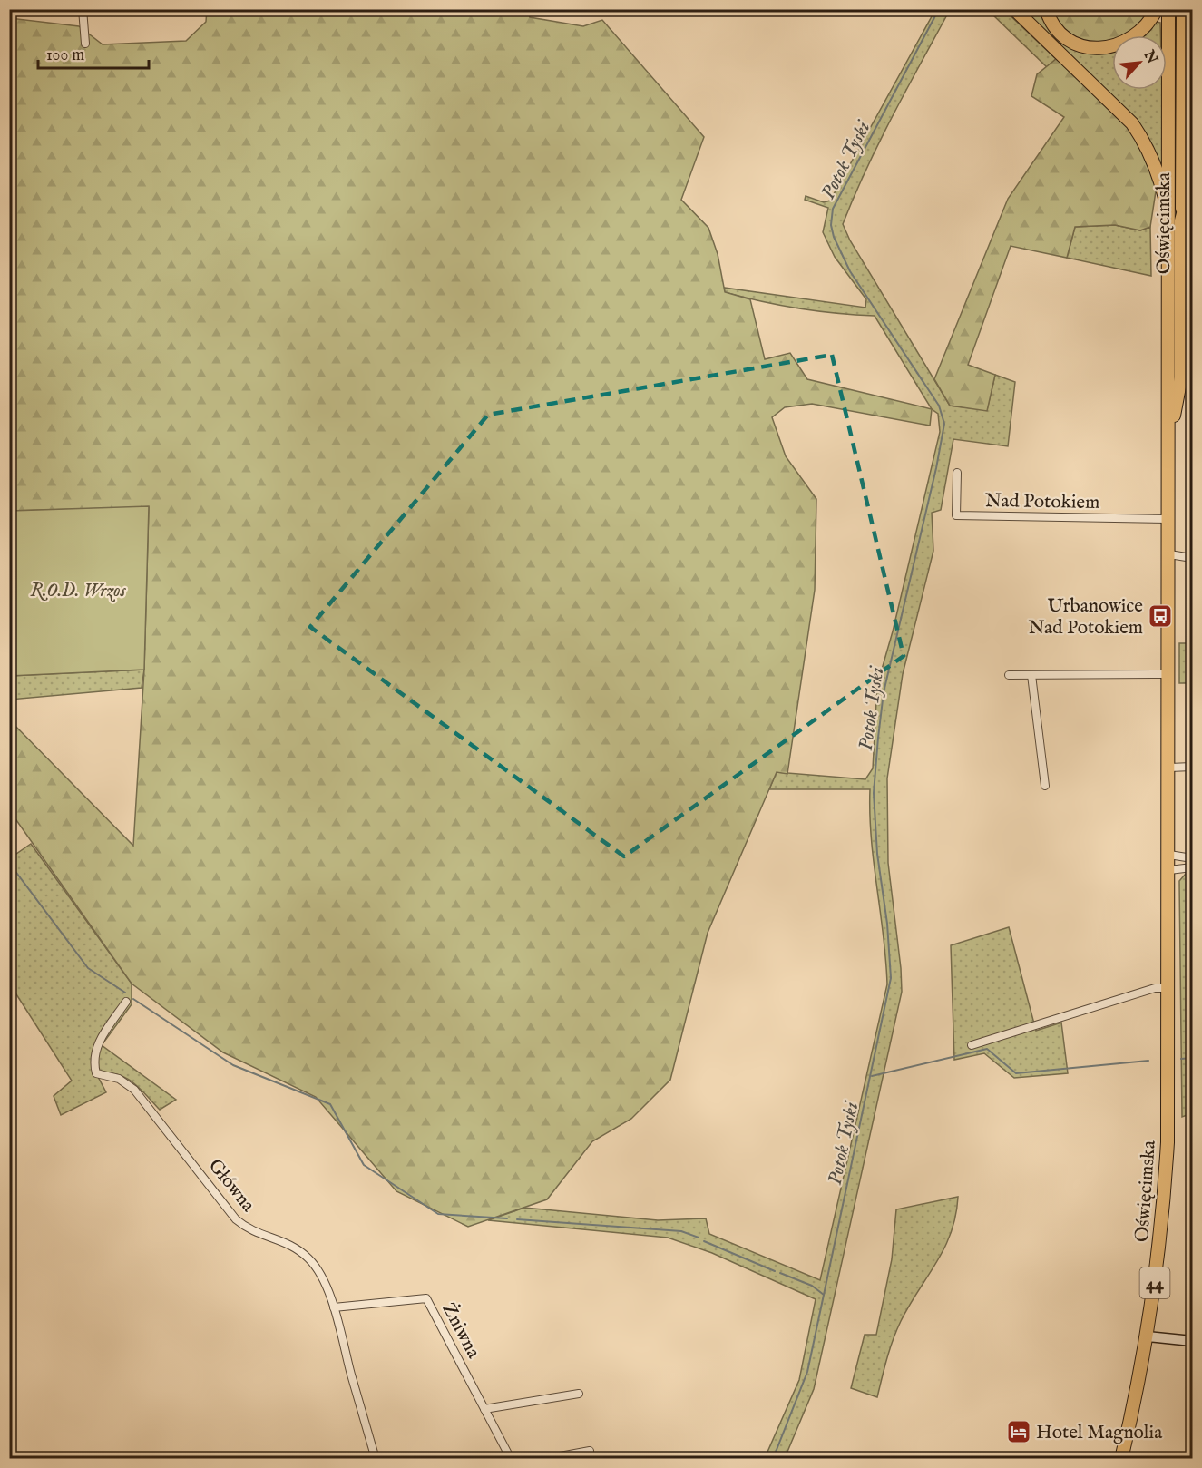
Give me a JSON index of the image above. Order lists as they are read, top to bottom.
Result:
{
  "streets": {
    "highway": ["Oświęcimska", "44"],
    "street": ["Nad Potokiem", "Główna", "Żniwna"]
  },
  "crossings": [
    ["Oświęcimska", "Nad Potokiem"],
    ["Główna", "Żniwna"]
  ],
  "water": ["Potok Tyski"],
  "parks": ["R.O.D. Wrzos"],
  "places": {
    "bus stop": ["Urbanowice Nad Potokiem"],
    "hotel": ["Hotel Magnolia"]
  },
  "scale_bar": "100 m",
  "north": "top right"
}
